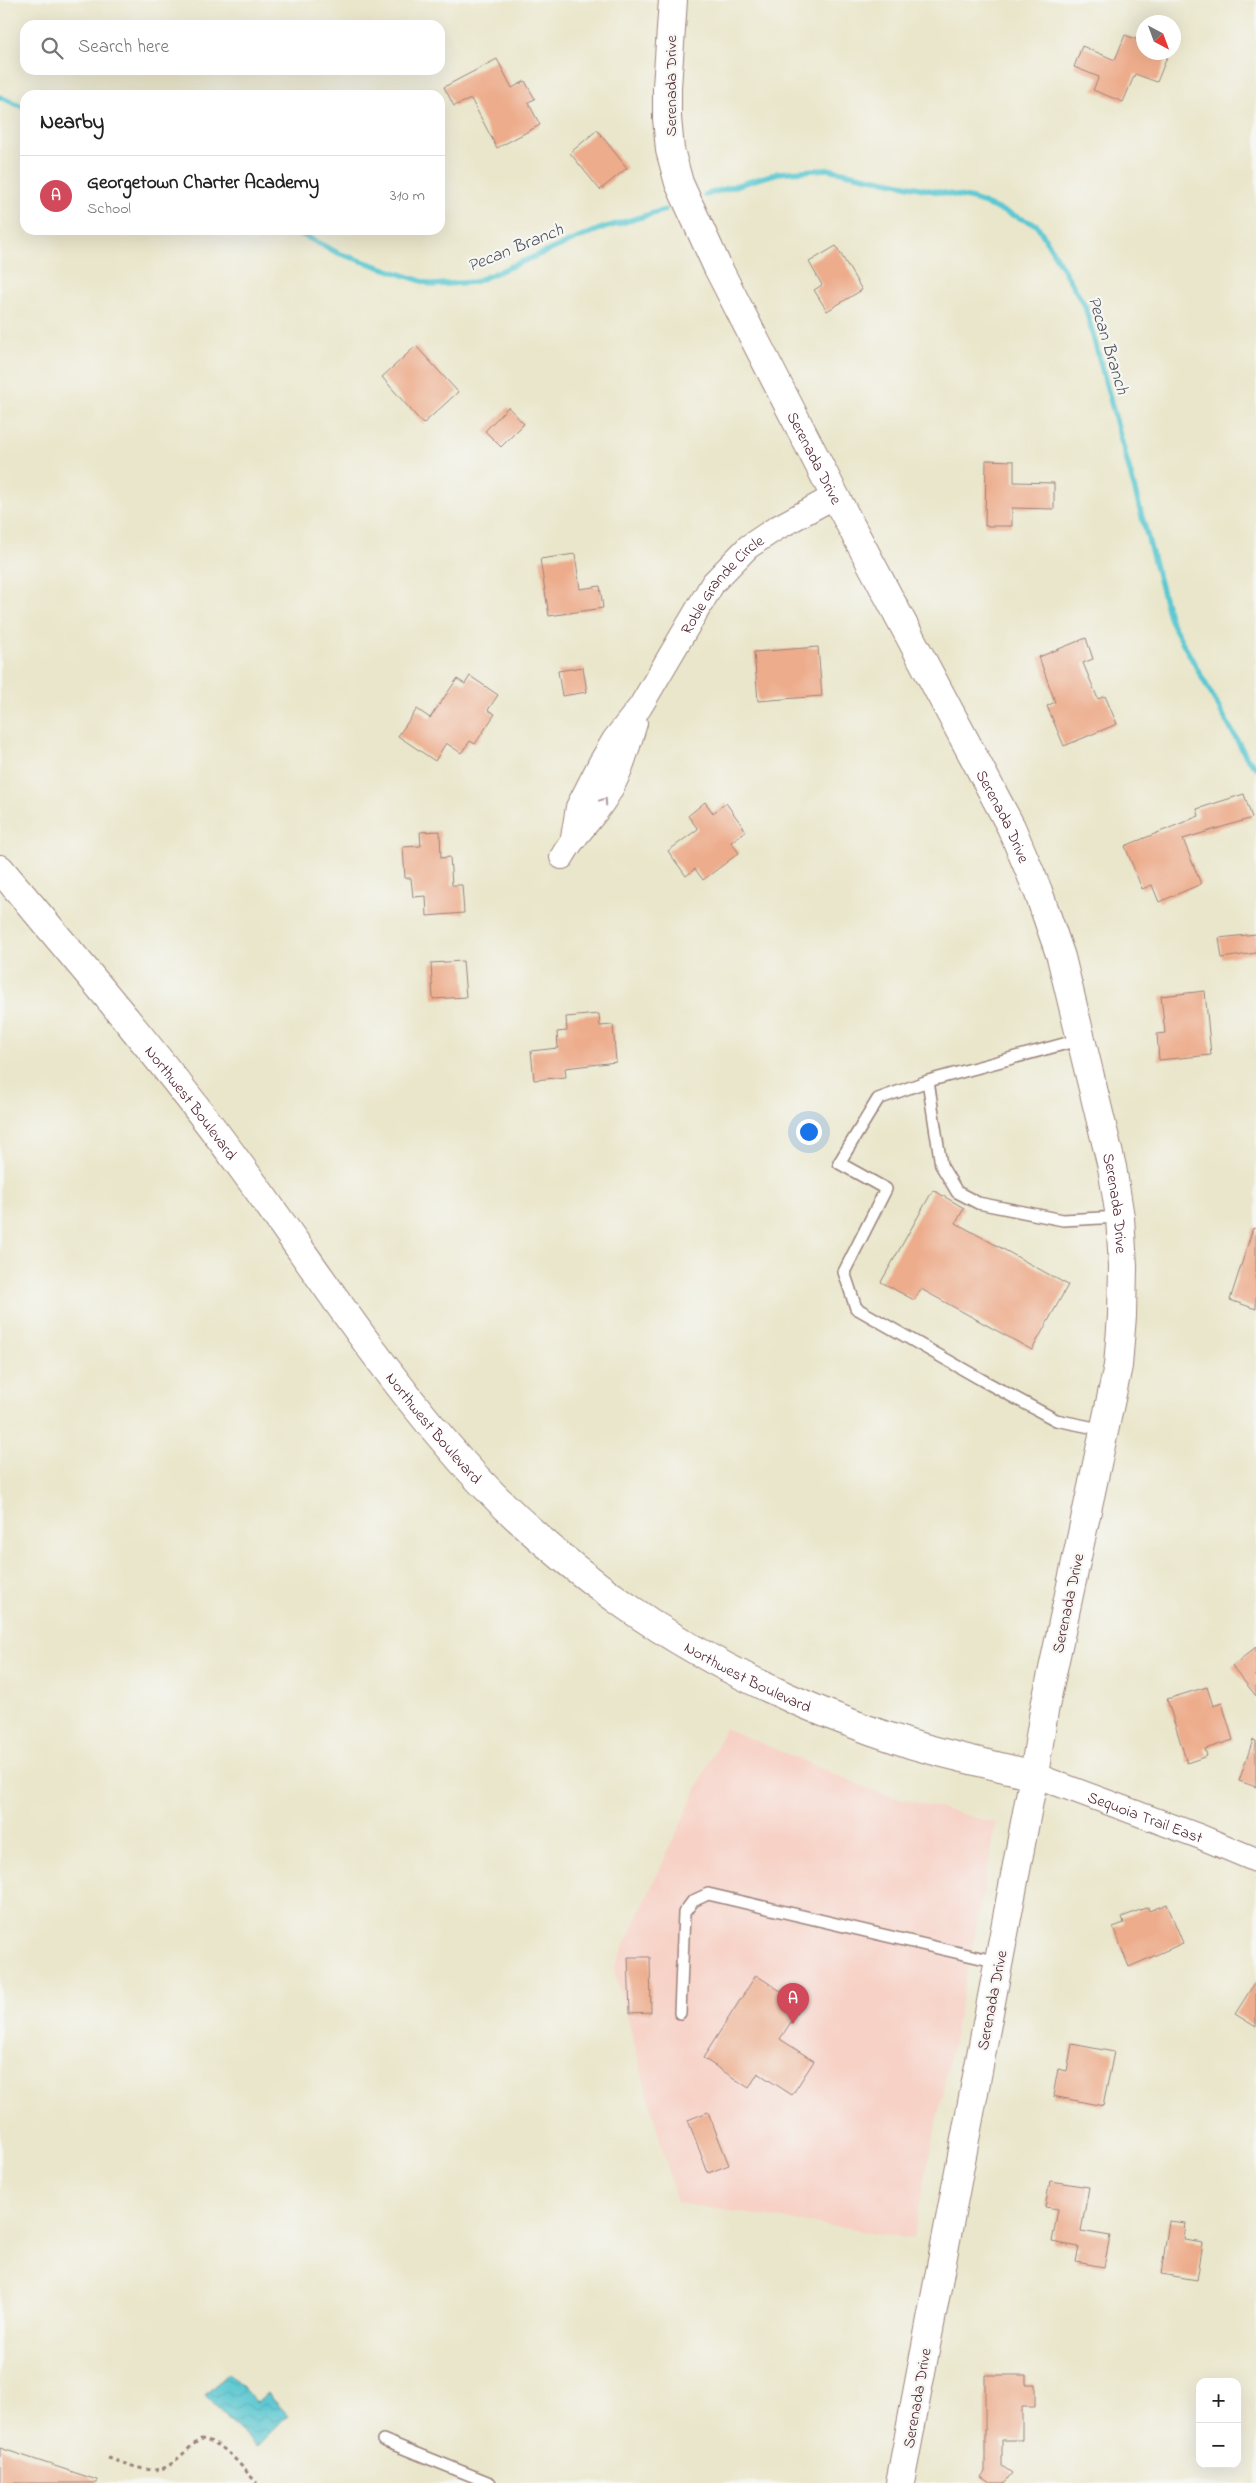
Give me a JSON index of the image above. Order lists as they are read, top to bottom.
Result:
{
  "streets": {
    "street": [
      "Serenada Drive",
      "Roble Grande Circle",
      "Northwest Boulevard",
      "Sequoia Trail East"
    ]
  },
  "crossings": [
    ["Serenada Drive", "Roble Grande Circle"],
    ["Serenada Drive", "Northwest Boulevard"],
    ["Serenada Drive", "Sequoia Trail East"],
    ["Northwest Boulevard", "Sequoia Trail East"]
  ],
  "water": ["Pecan Branch"],
  "north": "bottom right",
  "page": {
    "search": "Search here",
    "heading": "Nearby",
    "list": [
      {
        "mark": "A",
        "name": "Georgetown Charter Academy",
        "note": "School",
        "value": "310 m"
      }
    ],
    "pins": "A",
    "map_buttons": ["+", "−"]
  }
}
